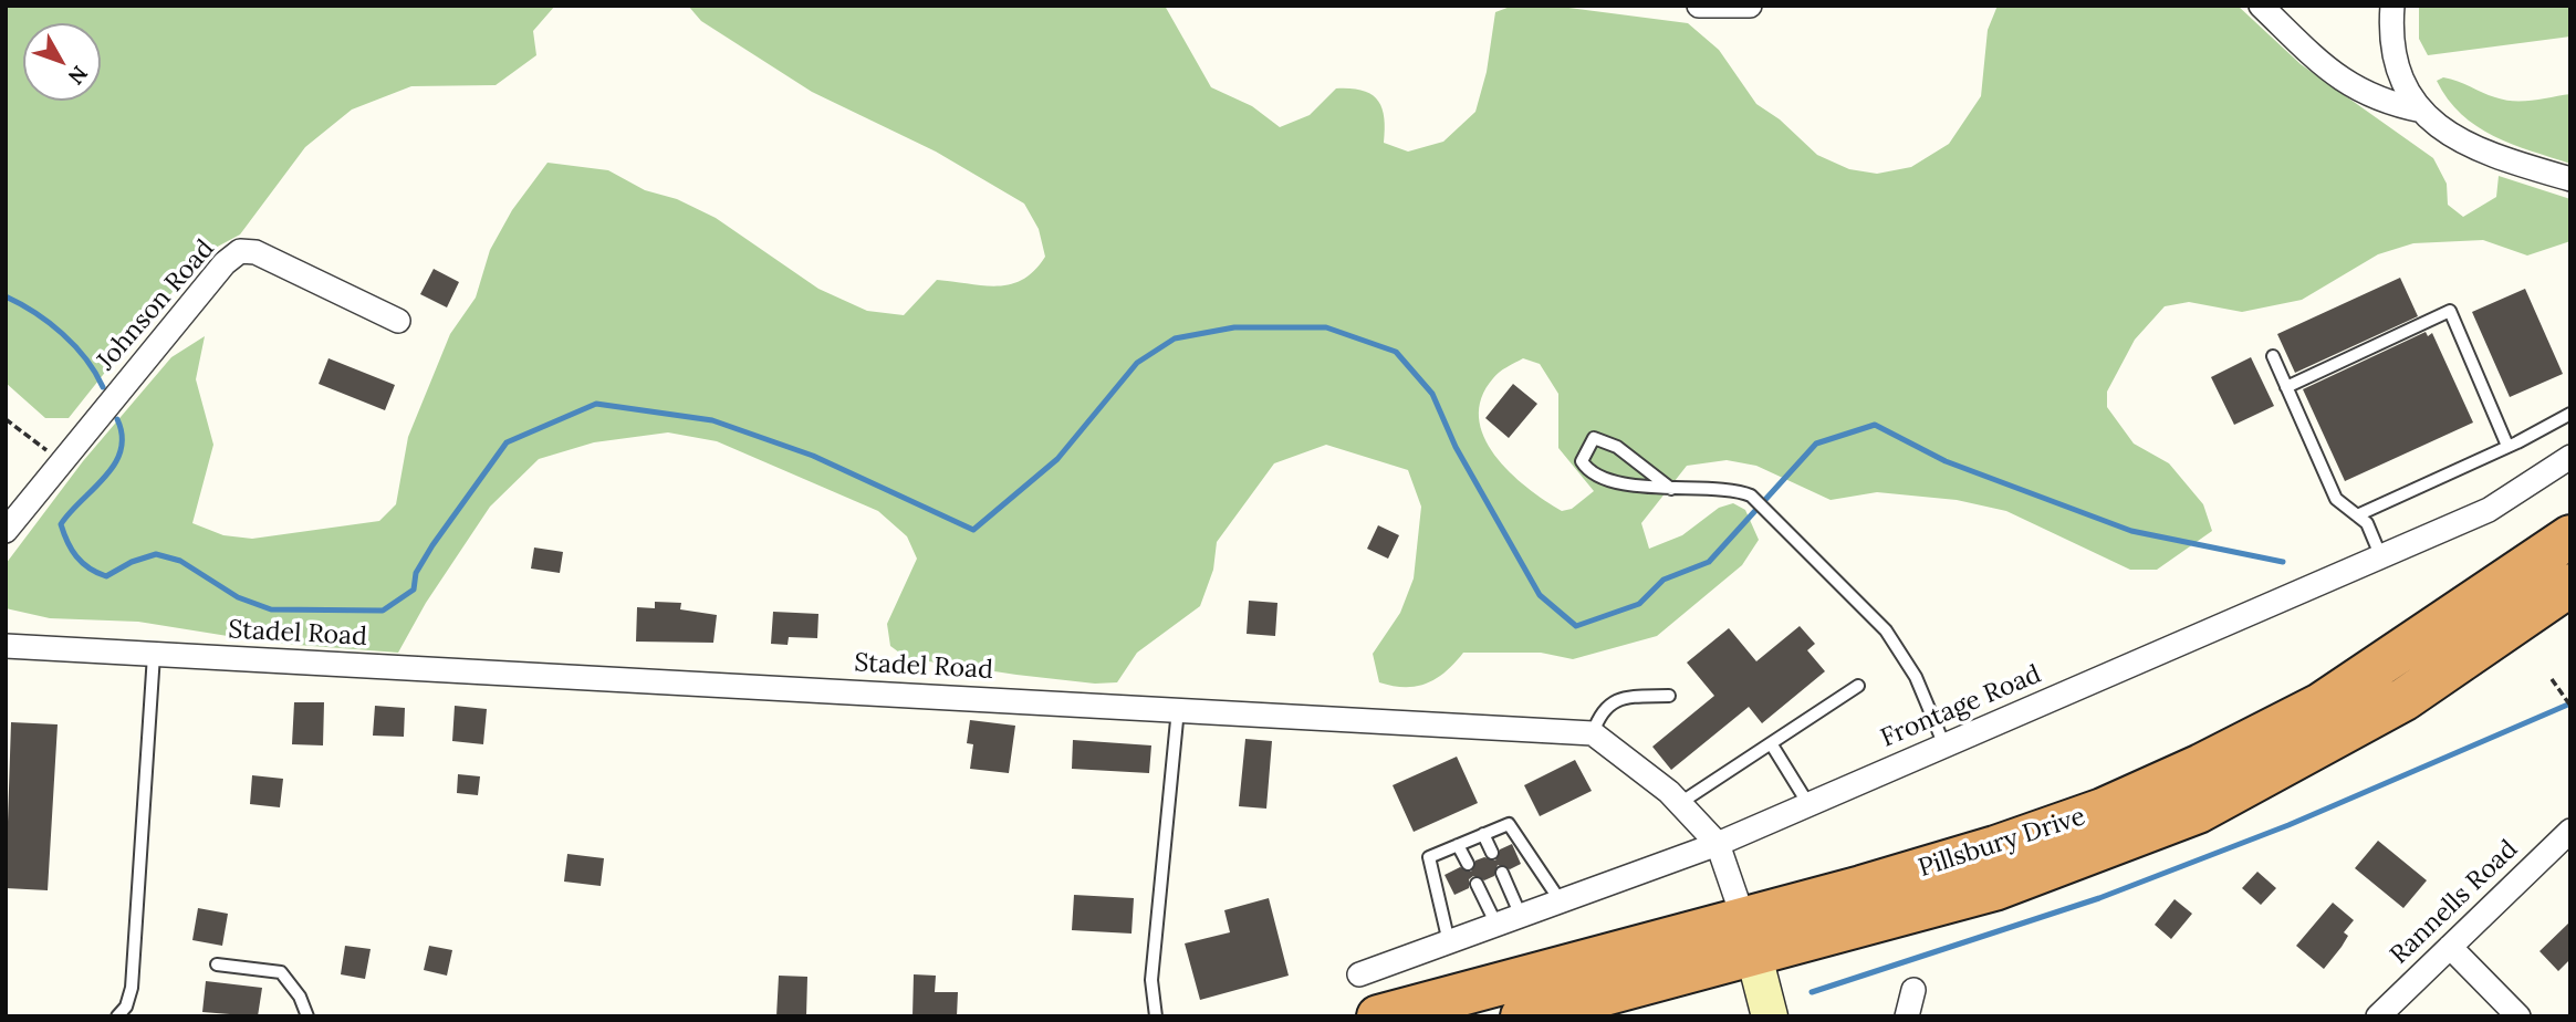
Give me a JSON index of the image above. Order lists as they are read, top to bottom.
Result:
{
  "streets": {
    "highway": ["Pillsbury Drive"],
    "street": [
      "Johnson Road",
      "Stadel Road",
      "Frontage Road",
      "Rannells Road"
    ]
  },
  "north": "bottom right"
}
